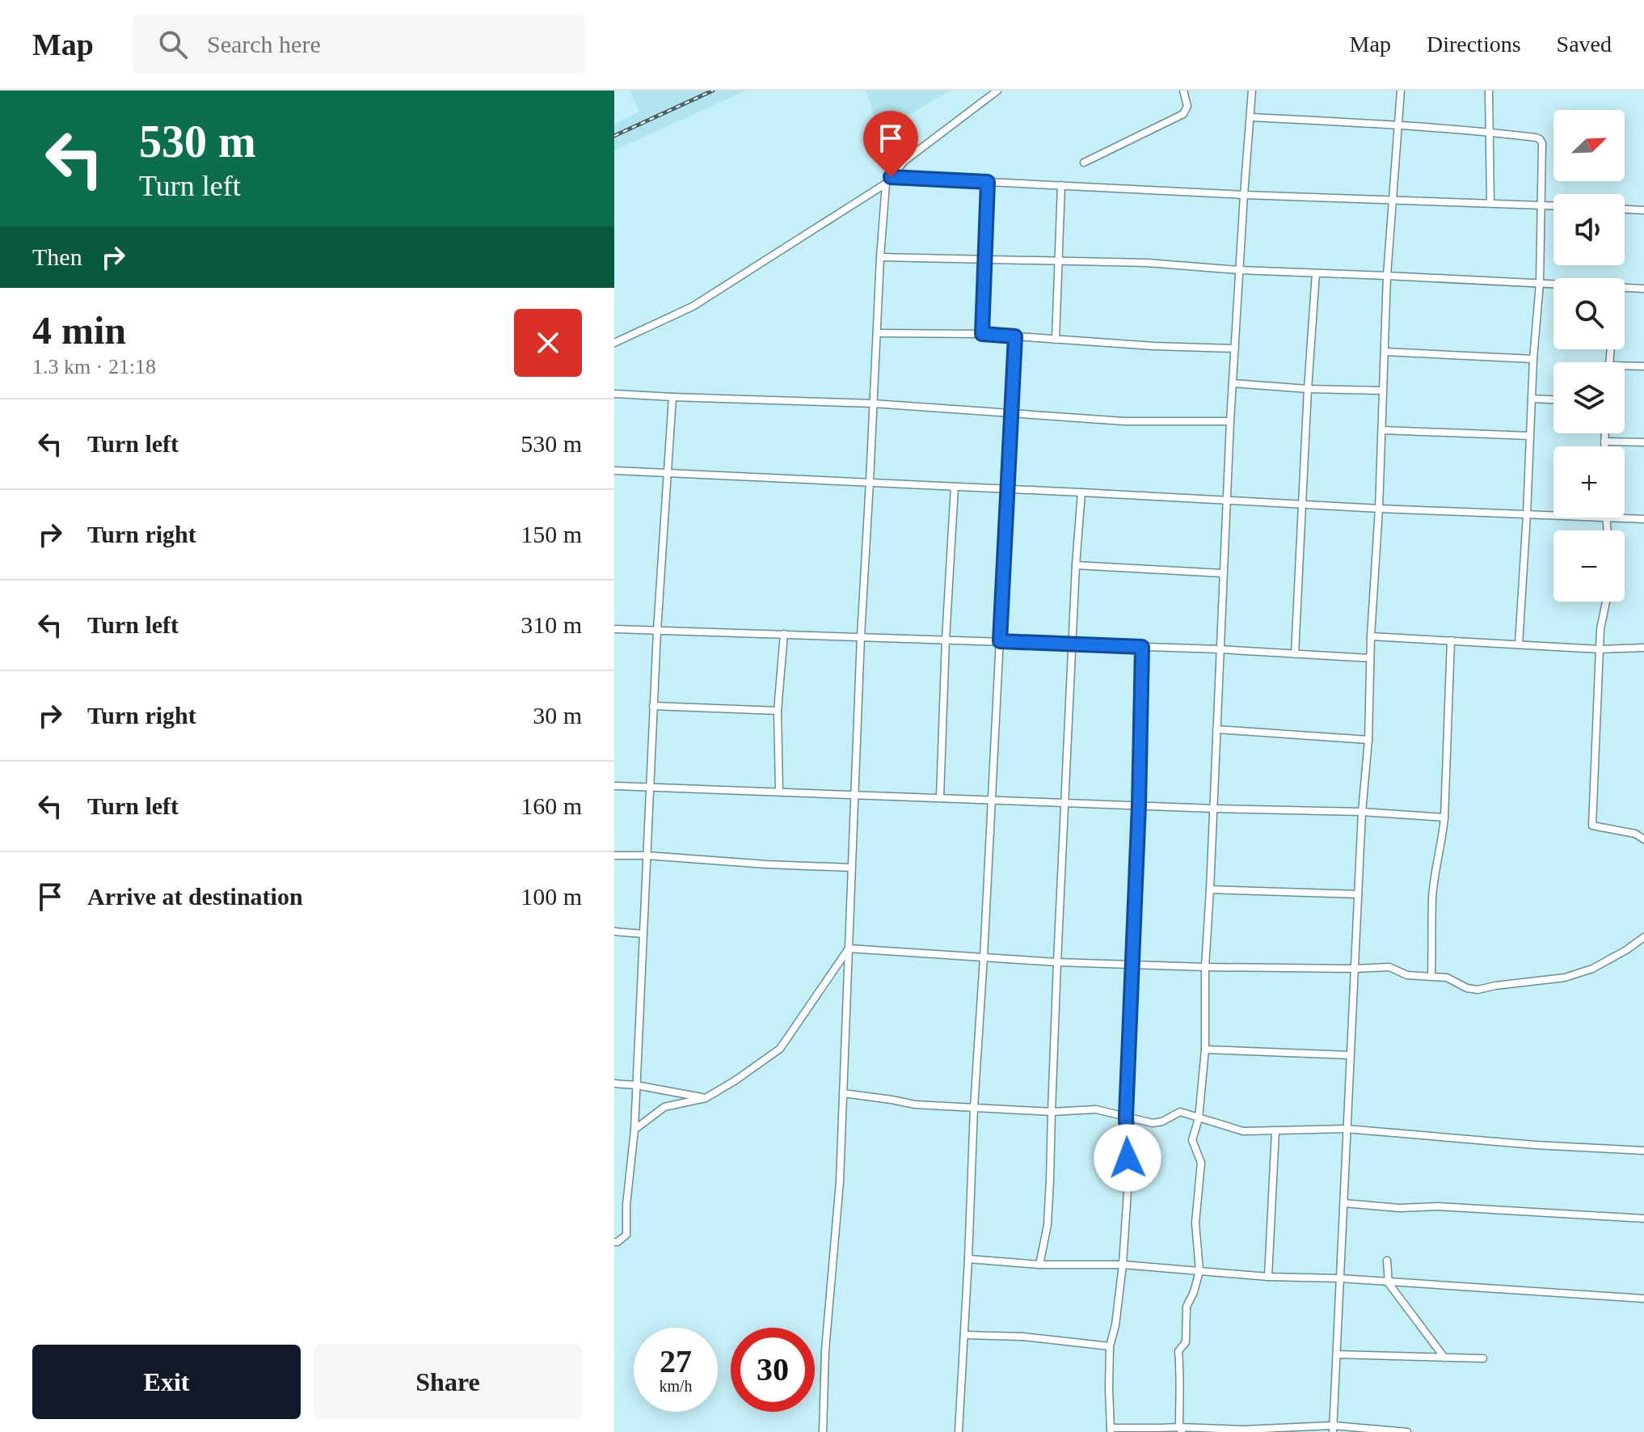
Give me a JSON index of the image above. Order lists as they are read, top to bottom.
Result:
{
  "north": "top right",
  "page": {
    "header": "Map",
    "search": "Search here",
    "nav": ["Map", "Directions", "Saved"],
    "turn": ["530 m", "Turn left"],
    "map_buttons": ["+", "−"],
    "then": "Then",
    "heading": ["4 min", "1.3 km · 21:18"],
    "list": [
      {
        "name": "Turn left",
        "value": "530 m"
      },
      {
        "name": "Turn right",
        "value": "150 m"
      },
      {
        "name": "Turn left",
        "value": "310 m"
      },
      {
        "name": "Turn right",
        "value": "30 m"
      },
      {
        "name": "Turn left",
        "value": "160 m"
      },
      {
        "name": "Arrive at destination",
        "value": "100 m"
      }
    ],
    "speed": "27 km/h",
    "limit": "30",
    "buttons": ["Exit", "Share"]
  }
}
